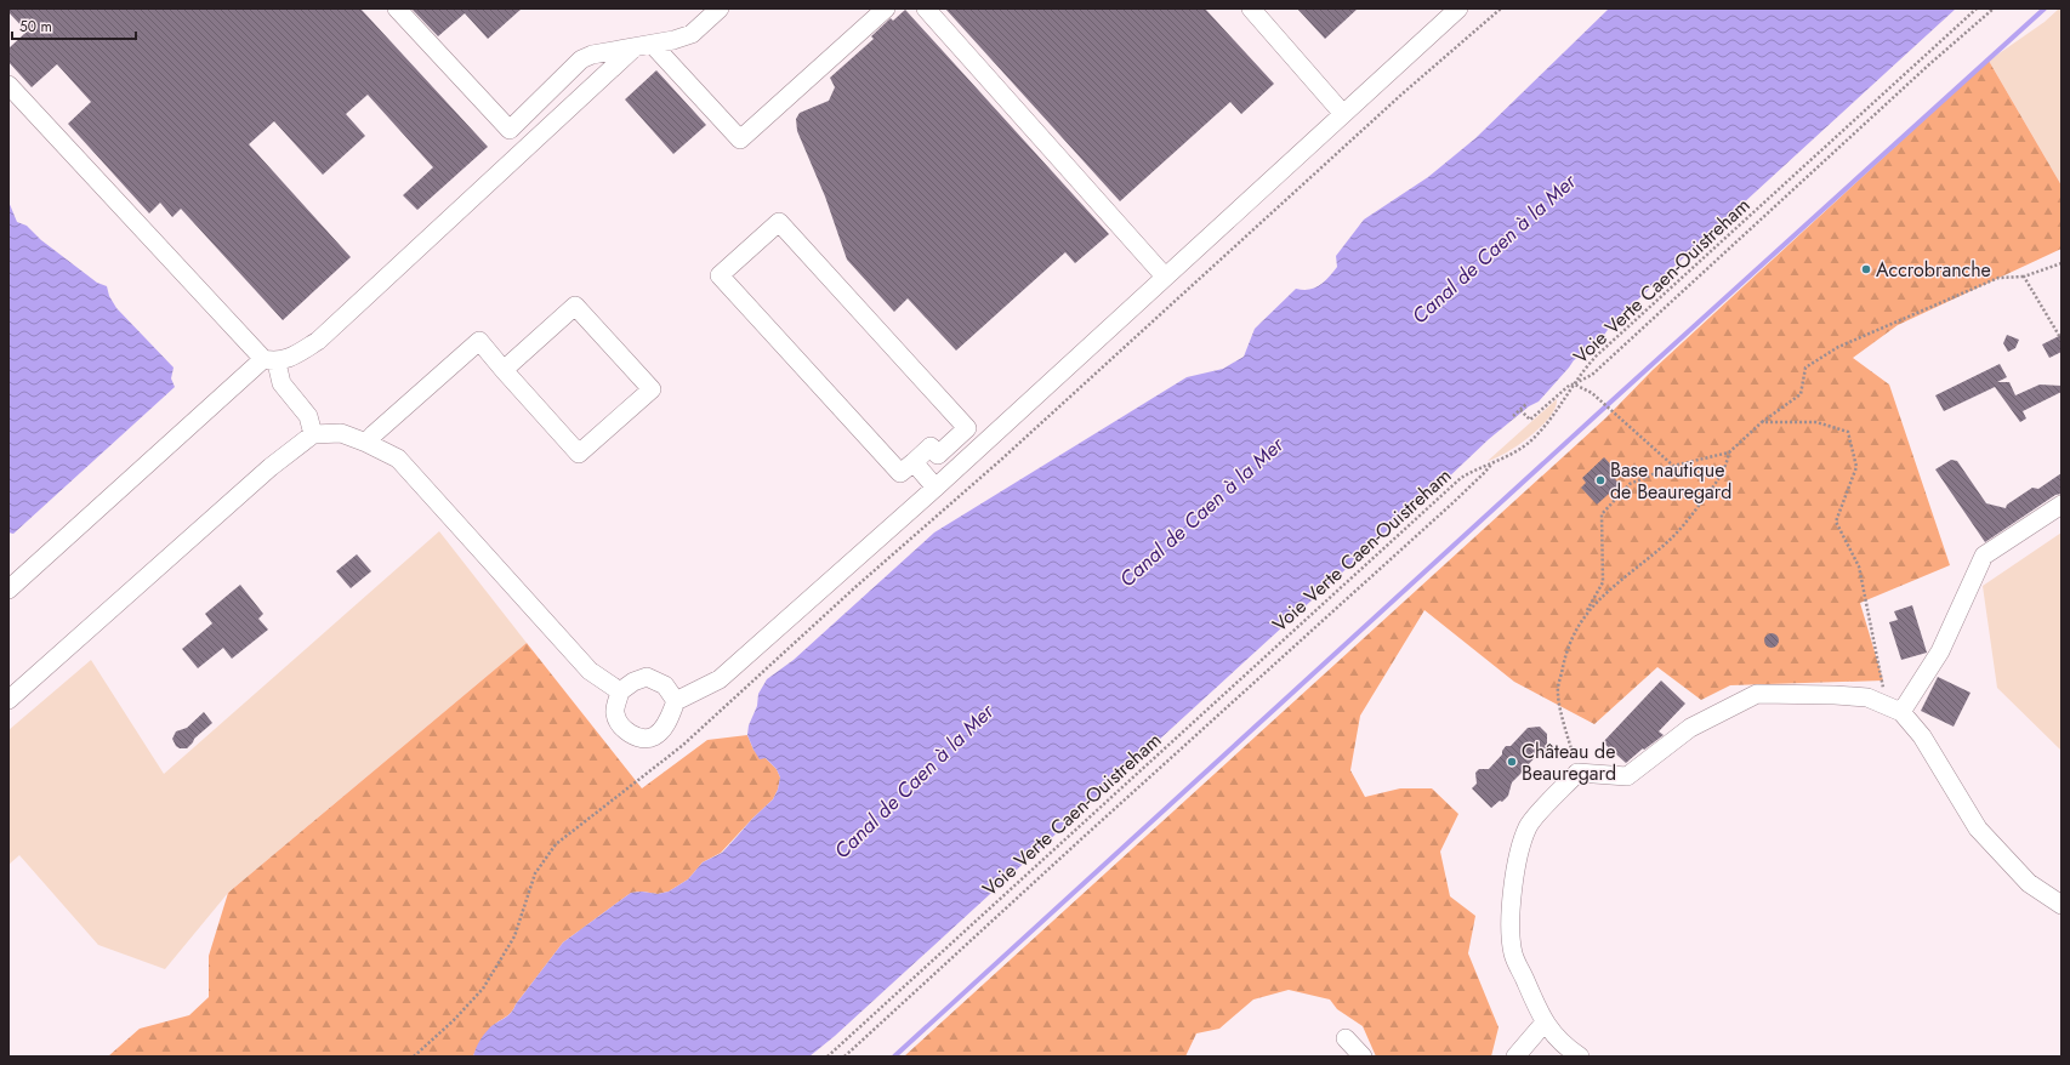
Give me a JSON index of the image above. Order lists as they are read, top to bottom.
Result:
{
  "streets": {
    "path": ["Voie Verte Caen-Ouistreham"]
  },
  "water": ["Canal de Caen à la Mer"],
  "places": ["Accrobranche", "Base nautique de Beauregard", "Château de Beauregard"],
  "scale_bar": "50 m"
}
